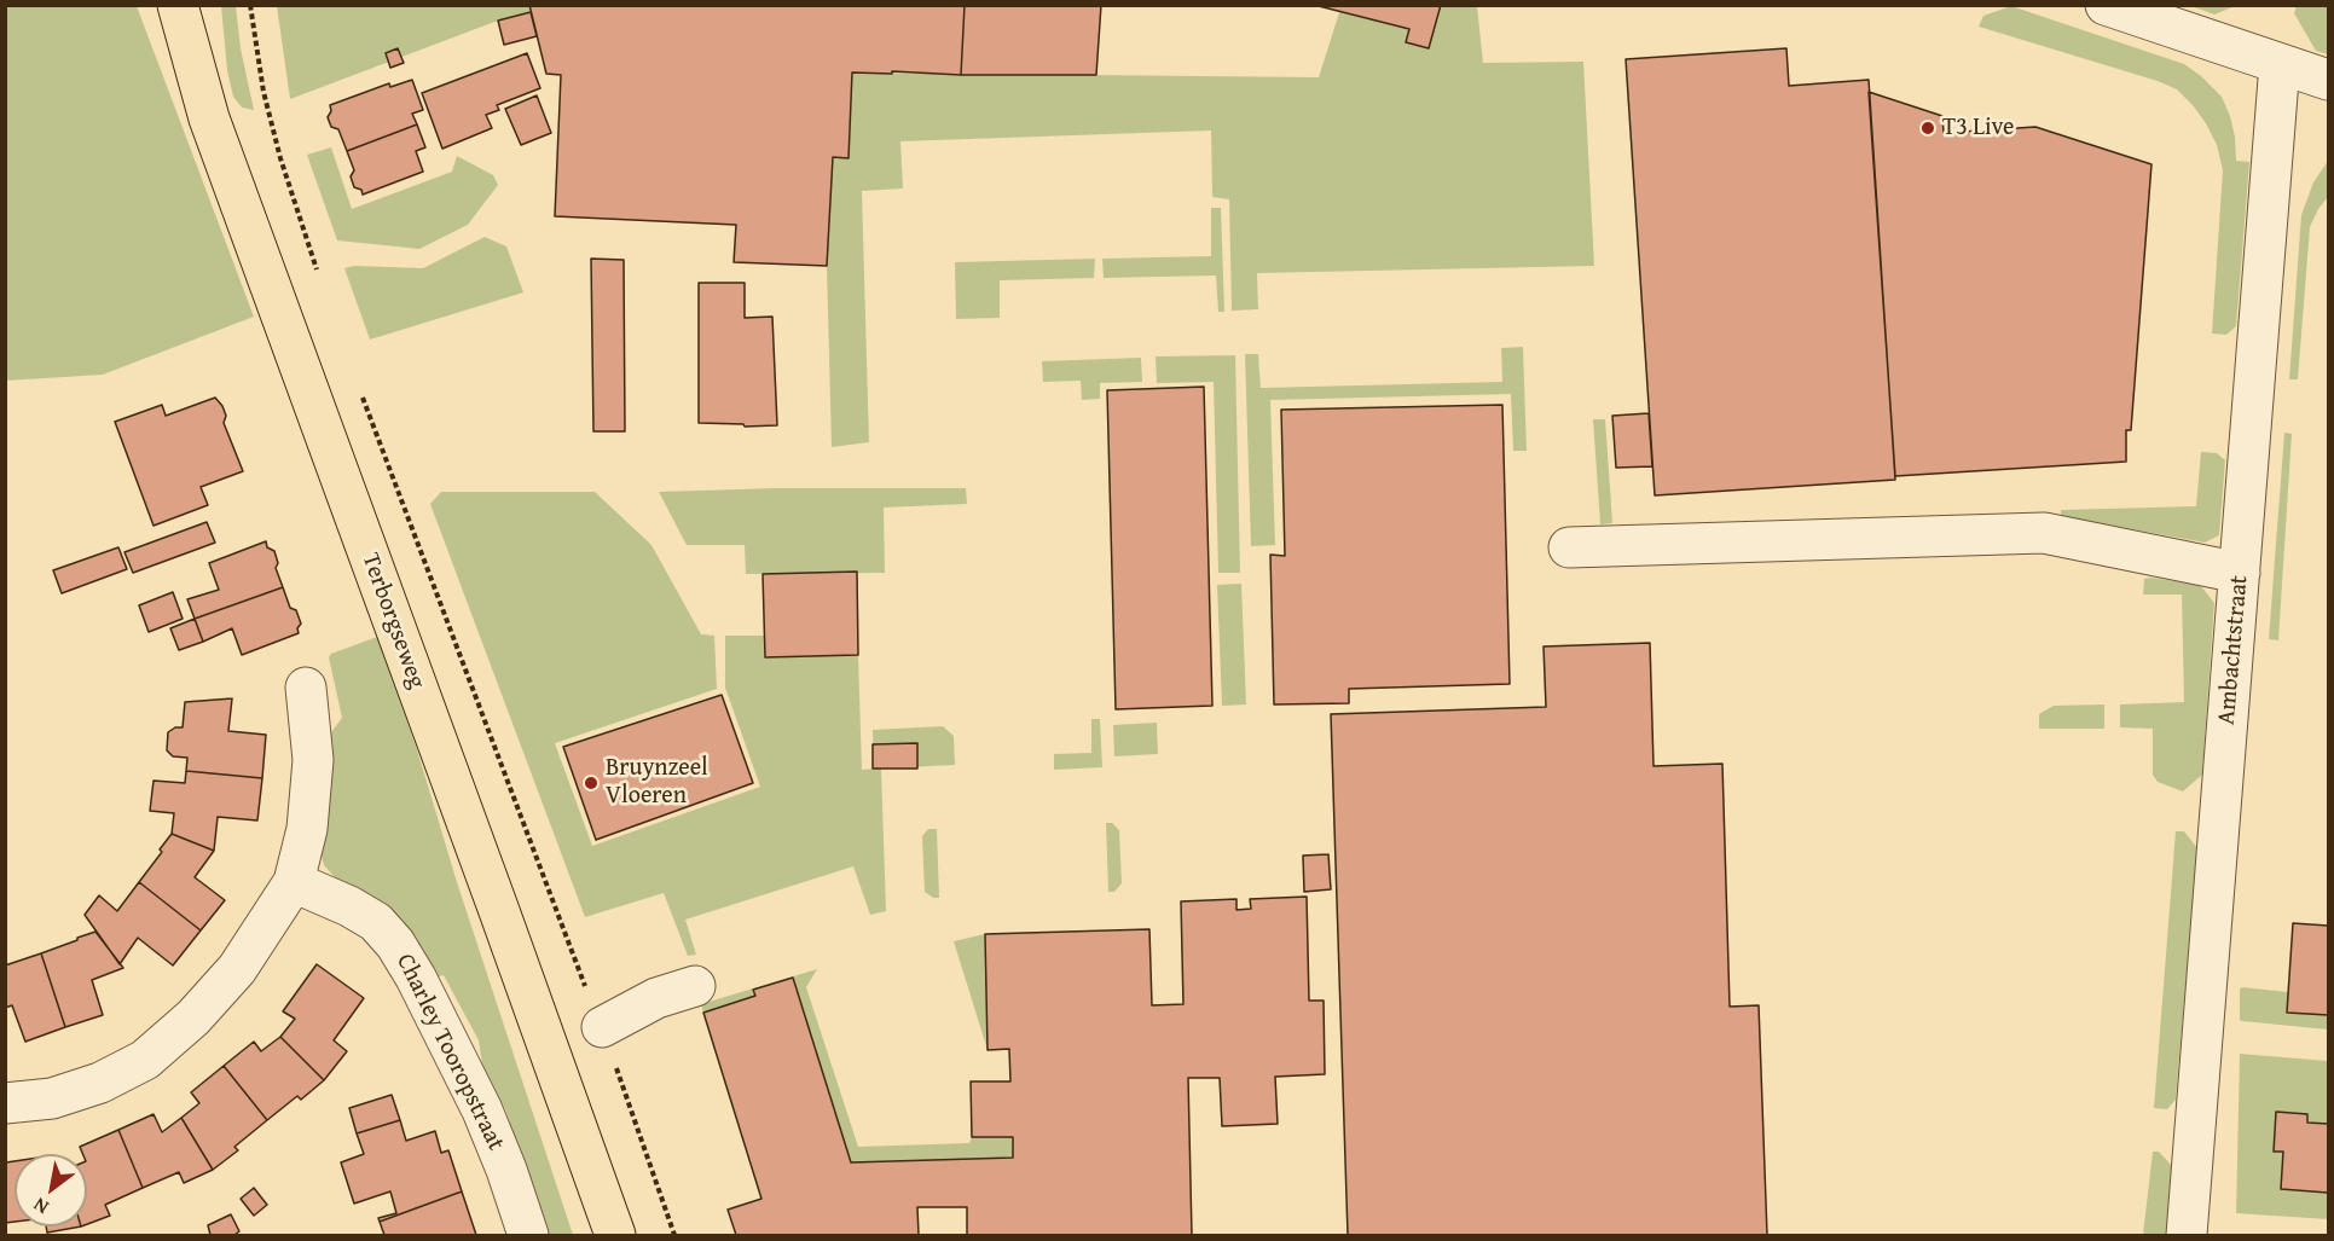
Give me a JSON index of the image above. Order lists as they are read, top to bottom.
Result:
{
  "streets": {
    "main road": ["Terborgseweg"],
    "street": ["Ambachtstraat", "Charley Tooropstraat"]
  },
  "places": ["T3 Live", "Bruynzeel Vloeren"],
  "north": "bottom left"
}
